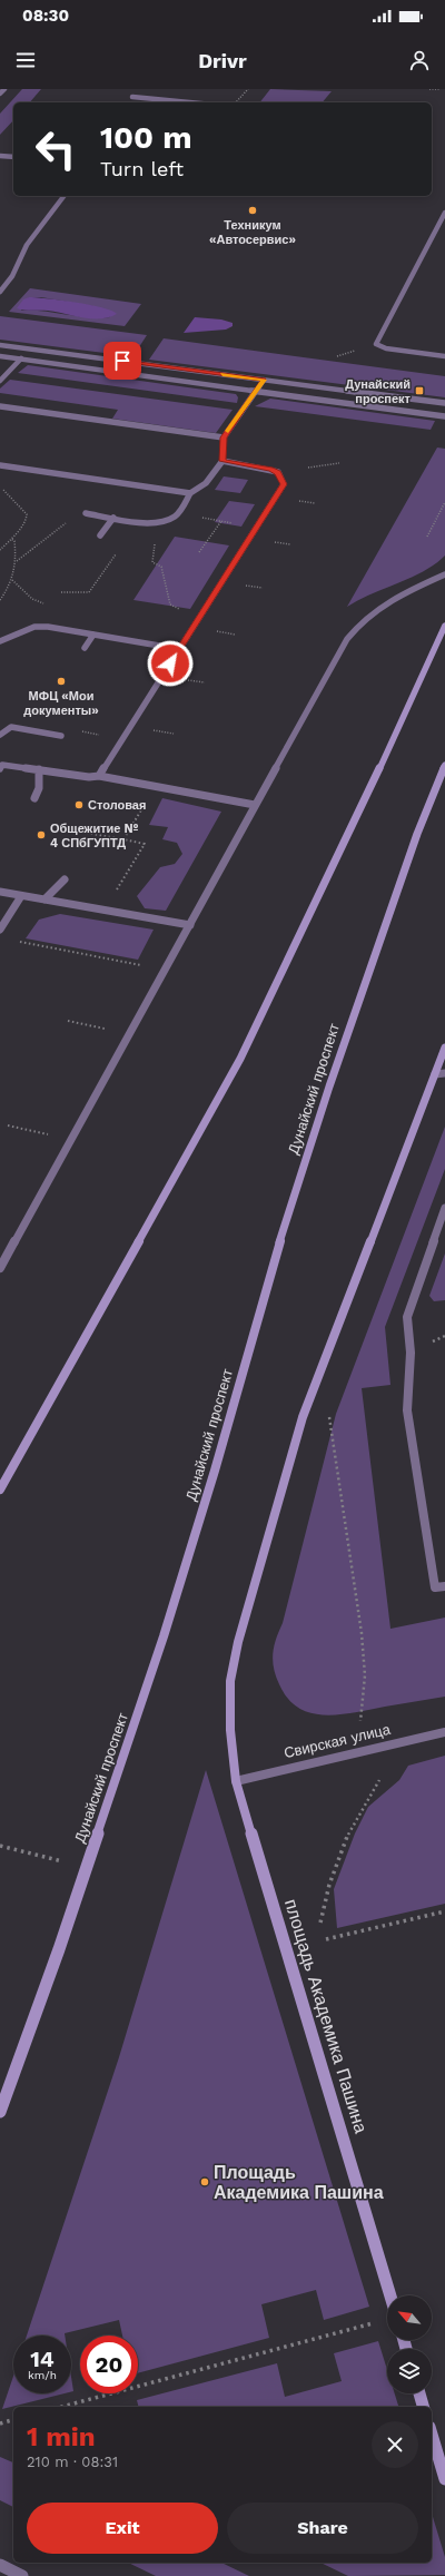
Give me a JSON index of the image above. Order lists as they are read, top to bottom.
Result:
{
  "streets": {
    "main road": ["Дунайский проспект", "площадь Академика Пашина"],
    "street": ["Свирская улица"]
  },
  "crossings": [
    ["Свирская улица", "площадь Академика Пашина"]
  ],
  "places": {
    "other": [
      "Техникум «Автосервис»",
      "МФЦ «Мои документы»",
      "Столовая",
      "Общежитие № 4 СПбГУПТД",
      "Площадь Академика Пашина"
    ],
    "transit": ["Дунайский проспект"]
  },
  "north": "top left",
  "page": {
    "status": "08:30",
    "header": "Drivr",
    "turn": ["100 m", "Turn left"],
    "speed": "14 km/h",
    "limit": "20",
    "heading": ["1 min", "210 m · 08:31"],
    "buttons": ["Exit", "Share"]
  }
}
